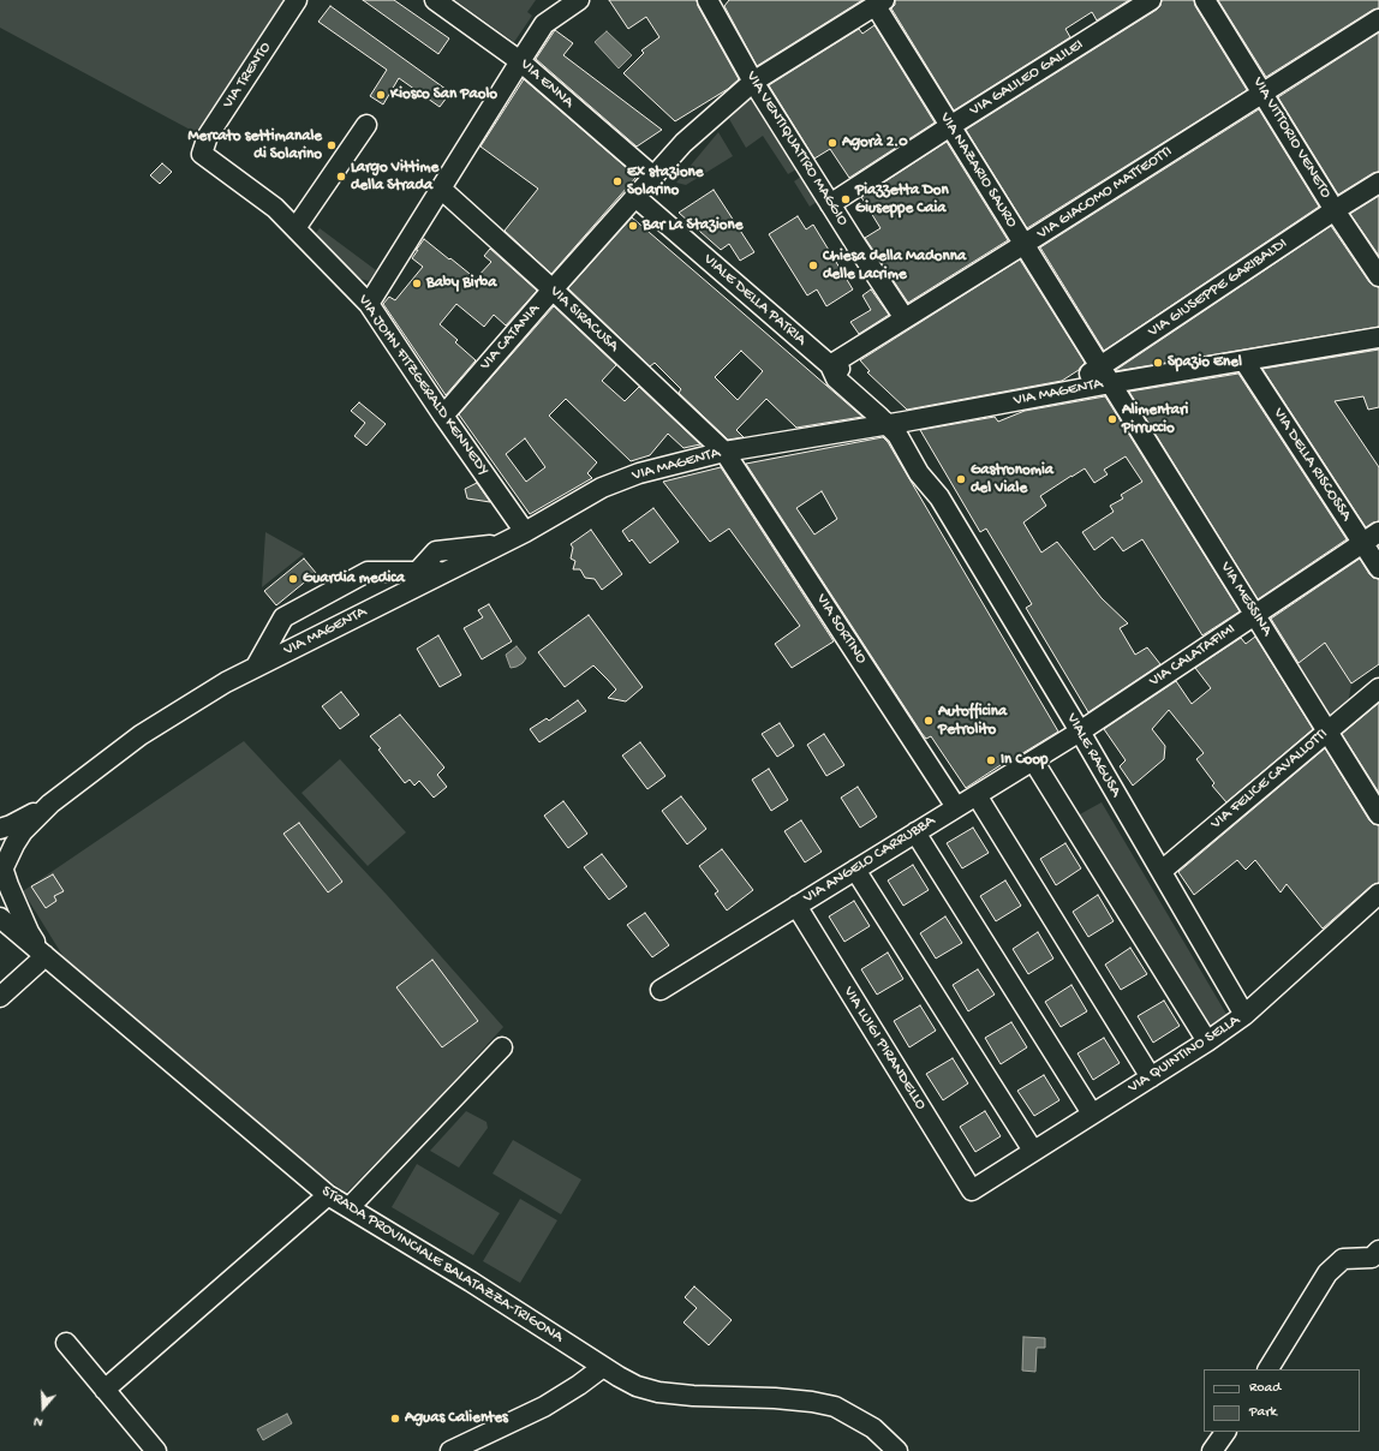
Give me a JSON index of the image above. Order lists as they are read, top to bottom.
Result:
{
  "streets": {
    "street": [
      "VIA TRENTO",
      "VIA GALILEO GALILEI",
      "VIA ENNA",
      "VIA VITTORIO VENETO",
      "VIA VENTIQUATTRO MAGGIO",
      "VIA NAZARIO SAURO",
      "VIA GIACOMO MATTEOTTI",
      "VIA GIUSEPPE GARIBALDI",
      "VIALE DELLA PATRIA",
      "VIA SIRACUSA",
      "VIA CATANIA",
      "VIA JOHN FITZGERALD KENNEDY",
      "VIA MAGENTA",
      "VIA DELLA RISCOSSA",
      "VIA MESSINA",
      "VIA SORTINO",
      "VIA CALATAFIMI",
      "VIALE RAGUSA",
      "VIA FELICE CAVALLOTTI",
      "VIA ANGELO CARRUBBA",
      "VIA LUIGI PIRANDELLO",
      "VIA QUINTINO SELLA",
      "STRADA PROVINCIALE BALATAZZA-TRIGONA"
    ]
  },
  "crossings": [
    ["VIA TRENTO", "VIA JOHN FITZGERALD KENNEDY"],
    ["VIA GALILEO GALILEI", "VIA VENTIQUATTRO MAGGIO"],
    ["VIA GALILEO GALILEI", "VIA NAZARIO SAURO"],
    ["VIA ENNA", "VIA CATANIA"],
    ["VIA VITTORIO VENETO", "VIA GIACOMO MATTEOTTI"],
    ["VIA VITTORIO VENETO", "VIA GIUSEPPE GARIBALDI"],
    ["VIA VENTIQUATTRO MAGGIO", "VIA GIACOMO MATTEOTTI"],
    ["VIA VENTIQUATTRO MAGGIO", "VIA CATANIA"],
    ["VIA NAZARIO SAURO", "VIA GIACOMO MATTEOTTI"],
    ["VIA NAZARIO SAURO", "VIA GIUSEPPE GARIBALDI"],
    ["VIA NAZARIO SAURO", "VIA CATANIA"],
    ["VIA NAZARIO SAURO", "VIA MAGENTA"],
    ["VIA NAZARIO SAURO", "VIA MESSINA"],
    ["VIA GIACOMO MATTEOTTI", "VIALE DELLA PATRIA"],
    ["VIA GIUSEPPE GARIBALDI", "VIA MAGENTA"],
    ["VIALE DELLA PATRIA", "VIA CATANIA"],
    ["VIALE DELLA PATRIA", "VIA MAGENTA"],
    ["VIALE DELLA PATRIA", "VIALE RAGUSA"],
    ["VIA SIRACUSA", "VIA CATANIA"],
    ["VIA SIRACUSA", "VIA MAGENTA"],
    ["VIA SIRACUSA", "VIA SORTINO"],
    ["VIA CATANIA", "VIA JOHN FITZGERALD KENNEDY"],
    ["VIA JOHN FITZGERALD KENNEDY", "VIA MAGENTA"],
    ["VIA MAGENTA", "VIA DELLA RISCOSSA"],
    ["VIA MAGENTA", "VIA MESSINA"],
    ["VIA MAGENTA", "VIA SORTINO"],
    ["VIA MAGENTA", "VIALE RAGUSA"],
    ["VIA DELLA RISCOSSA", "VIA CALATAFIMI"],
    ["VIA MESSINA", "VIA CALATAFIMI"],
    ["VIA MESSINA", "VIA FELICE CAVALLOTTI"],
    ["VIA SORTINO", "VIA ANGELO CARRUBBA"],
    ["VIA CALATAFIMI", "VIALE RAGUSA"],
    ["VIA CALATAFIMI", "VIA ANGELO CARRUBBA"],
    ["VIALE RAGUSA", "VIA FELICE CAVALLOTTI"],
    ["VIALE RAGUSA", "VIA ANGELO CARRUBBA"],
    ["VIALE RAGUSA", "VIA QUINTINO SELLA"],
    ["VIA ANGELO CARRUBBA", "VIA LUIGI PIRANDELLO"],
    ["VIA LUIGI PIRANDELLO", "VIA QUINTINO SELLA"]
  ],
  "places": [
    "Kiosco San Paolo",
    "Agorà 2.0",
    "Mercato settimanale di Solarino",
    "Largo Vittime della Strada",
    "Ex stazione Solarino",
    "Piazzetta Don Giuseppe Caia",
    "Bar La Stazione",
    "Chiesa della Madonna delle Lacrime",
    "Baby Birba",
    "Spazio Enel",
    "Alimentari Pirruccio",
    "Gastronomia del Viale",
    "Guardia medica",
    "Autofficina Petrolito",
    "In Coop",
    "Aguas Calientes"
  ],
  "legend": ["Road", "Park"],
  "north": "bottom"
}
